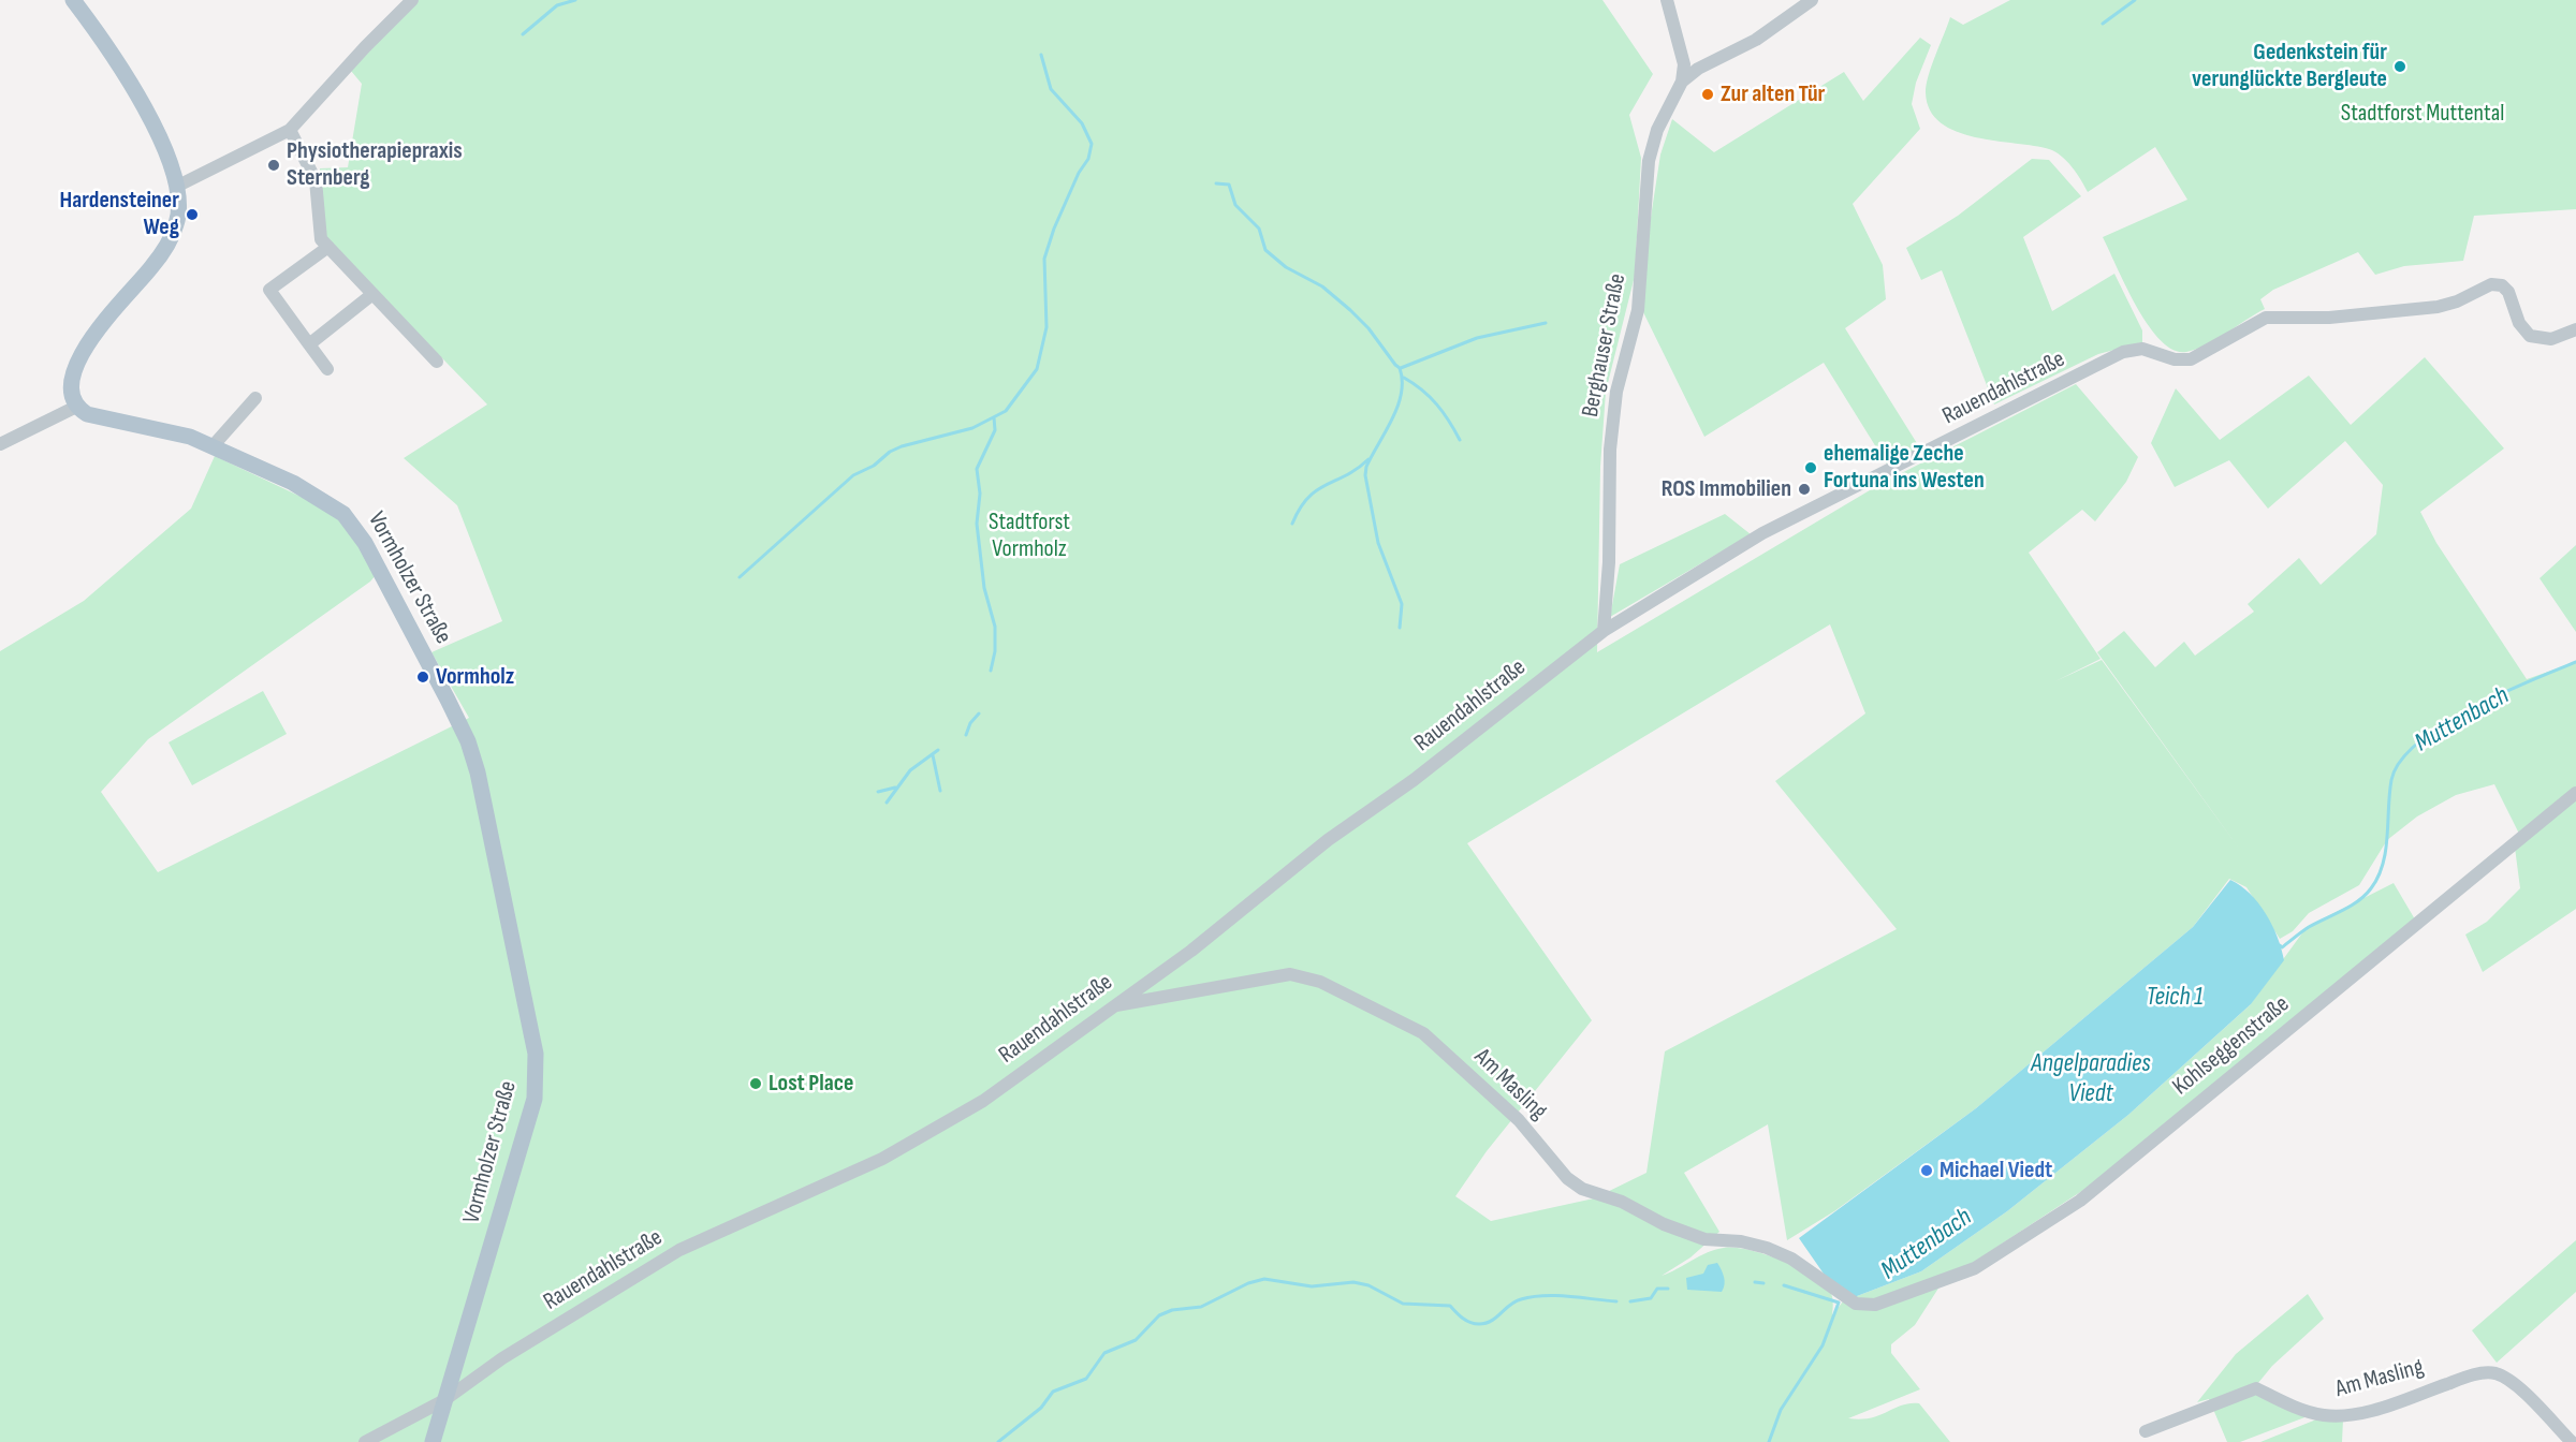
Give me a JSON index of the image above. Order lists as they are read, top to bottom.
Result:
{
  "streets": {
    "main road": ["Vormholzer Straße"],
    "street": [
      "Berghauser Straße",
      "Rauendahlstraße",
      "Kohlseggenstraße",
      "Am Masling"
    ]
  },
  "crossings": [
    ["Berghauser Straße", "Rauendahlstraße"],
    ["Rauendahlstraße", "Vormholzer Straße"],
    ["Rauendahlstraße", "Am Masling"],
    ["Kohlseggenstraße", "Am Masling"]
  ],
  "water": ["Muttenbach", "Teich 1", "Angelparadies Viedt"],
  "parks": ["Stadtforst Muttental", "Stadtforst Vormholz"],
  "places": [
    "Gedenkstein für verunglückte Bergleute",
    "Zur alten Tür",
    "Physiotherapiepraxis Sternberg",
    "Hardensteiner Weg",
    "ehemalige Zeche Fortuna ins Westen",
    "ROS Immobilien",
    "Vormholz",
    "Lost Place",
    "Michael Viedt"
  ]
}
